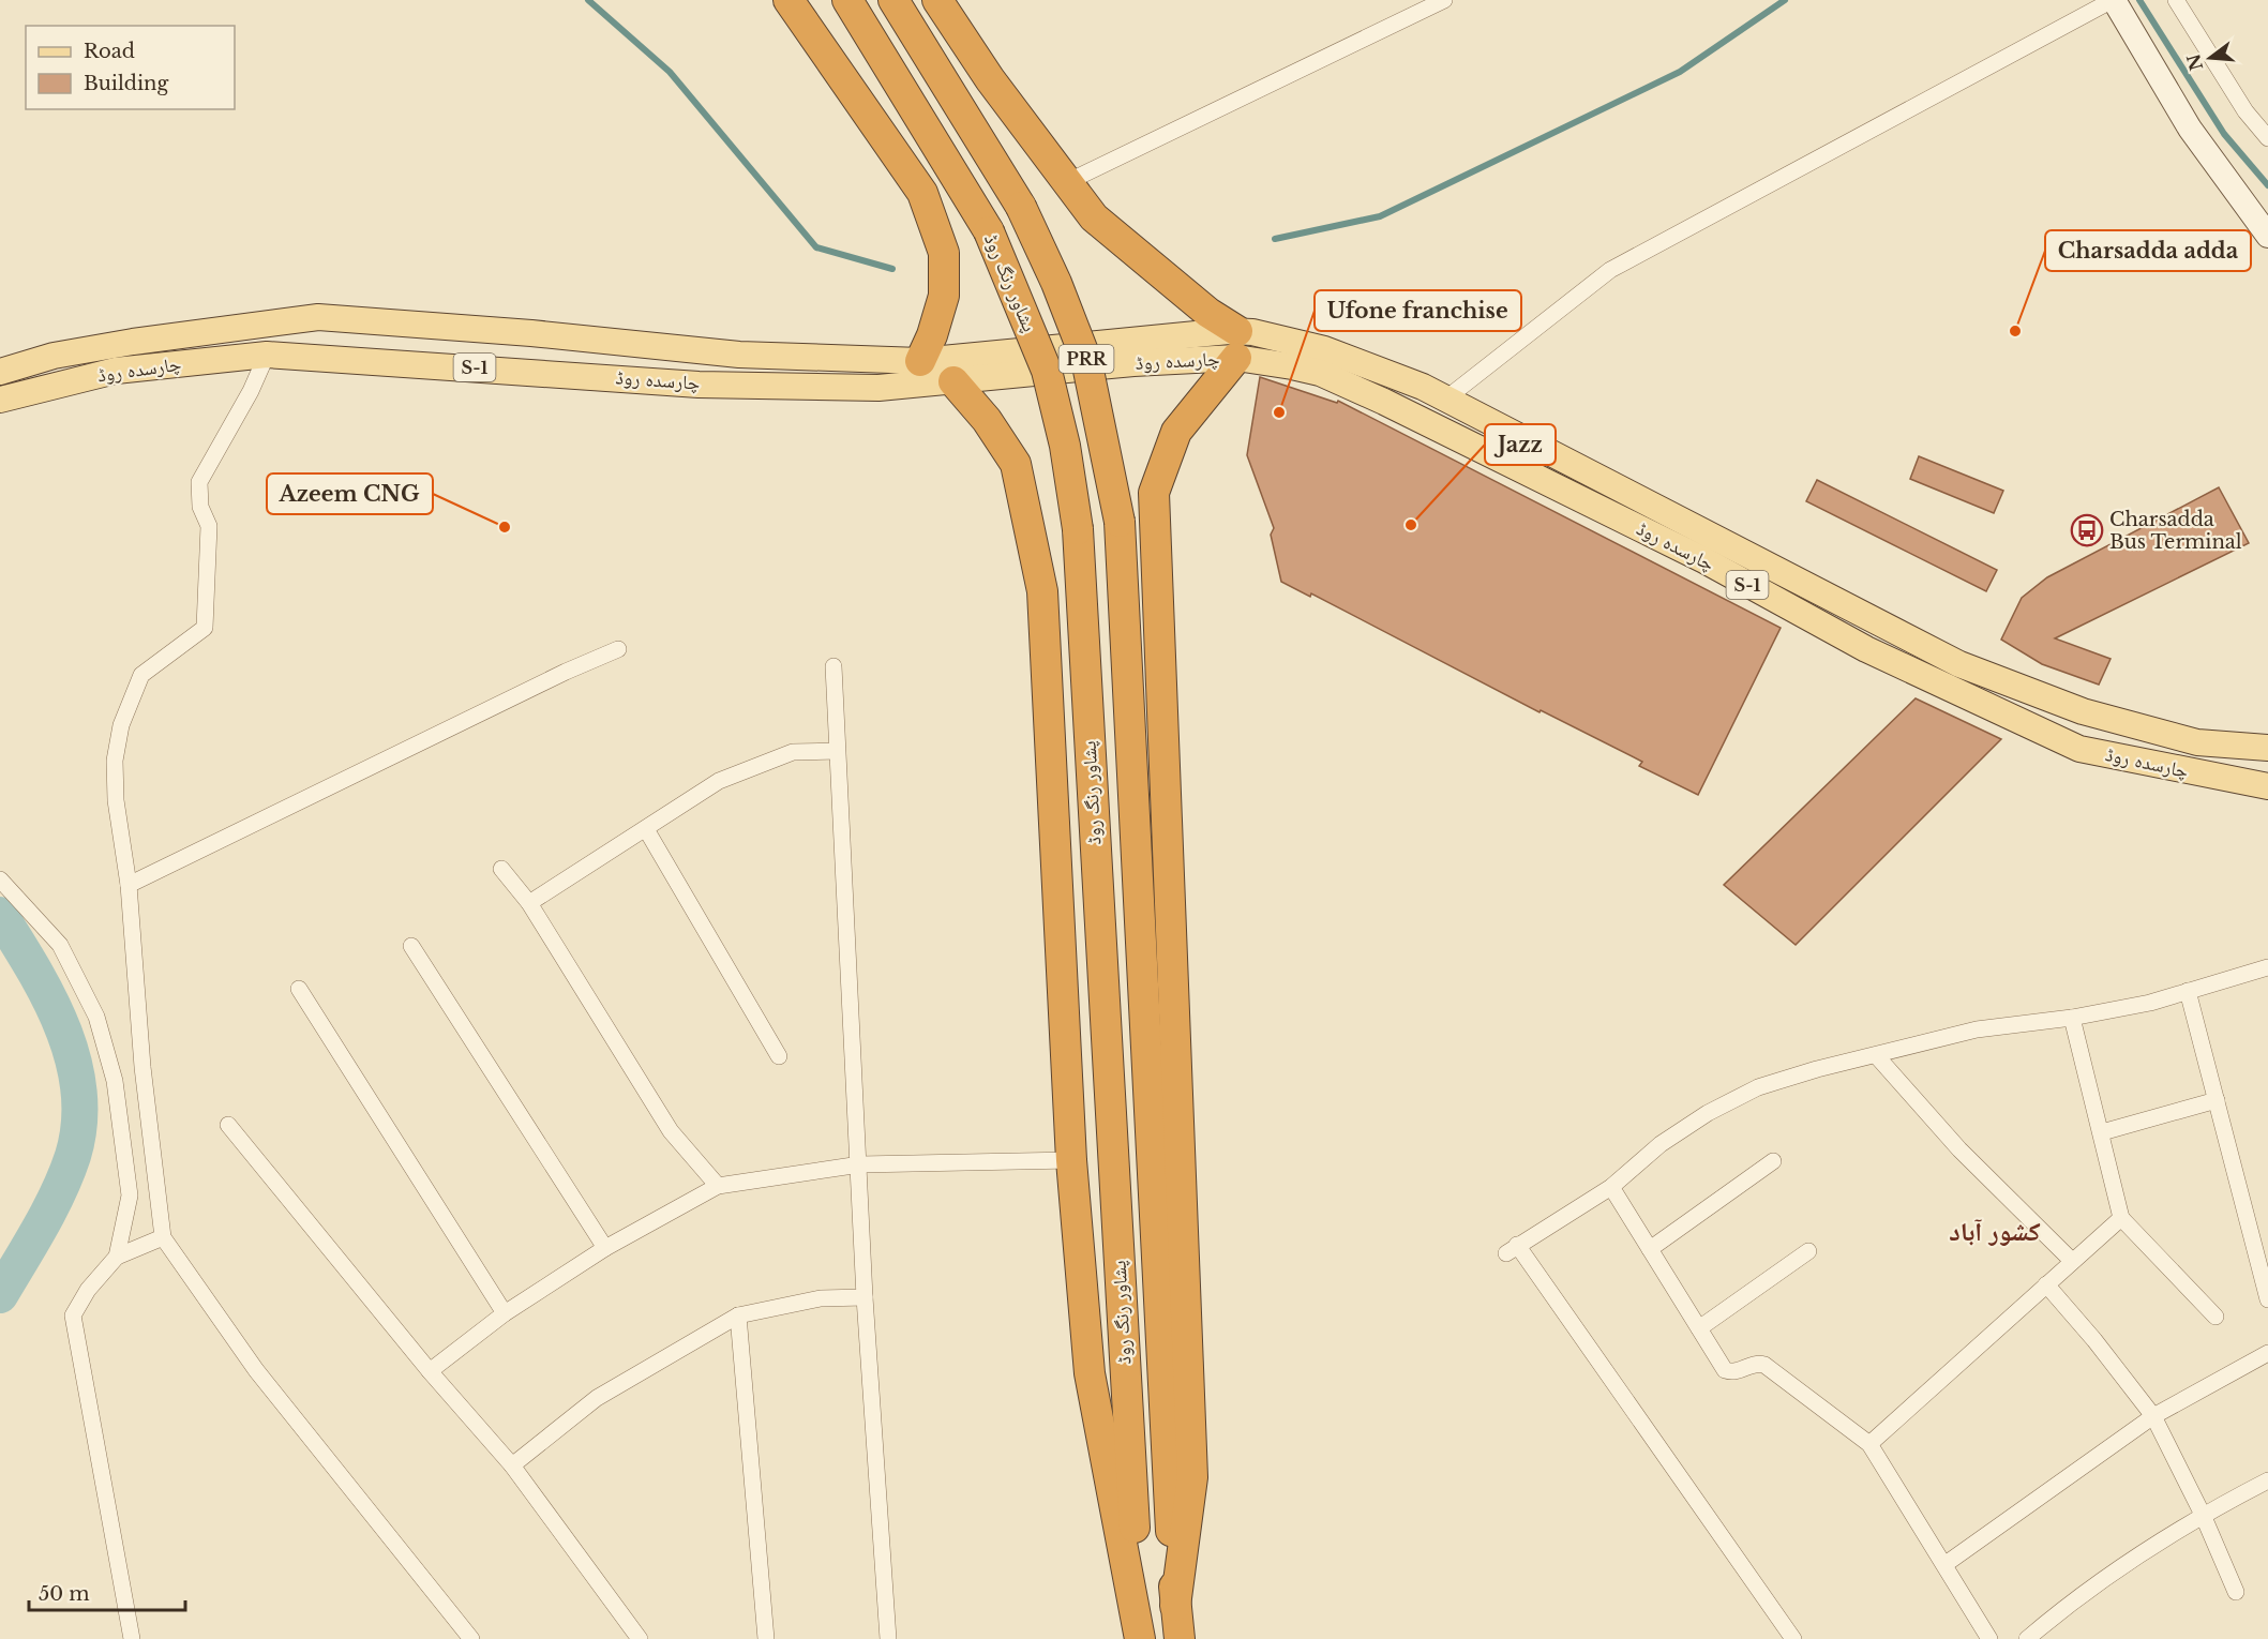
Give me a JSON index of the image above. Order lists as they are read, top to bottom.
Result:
{
  "streets": {
    "highway": ["پشاور رنگ روڈ", "PRR"],
    "main road": ["چارسدہ روڈ", "S-1"]
  },
  "districts": ["کشور آباد"],
  "places": {
    "other": [
      "Charsadda adda",
      "Ufone franchise",
      "Jazz",
      "Azeem CNG"
    ],
    "bus stop": ["Charsadda Bus Terminal"]
  },
  "legend": ["Road", "Building"],
  "scale_bar": "50 m",
  "north": "left"
}
